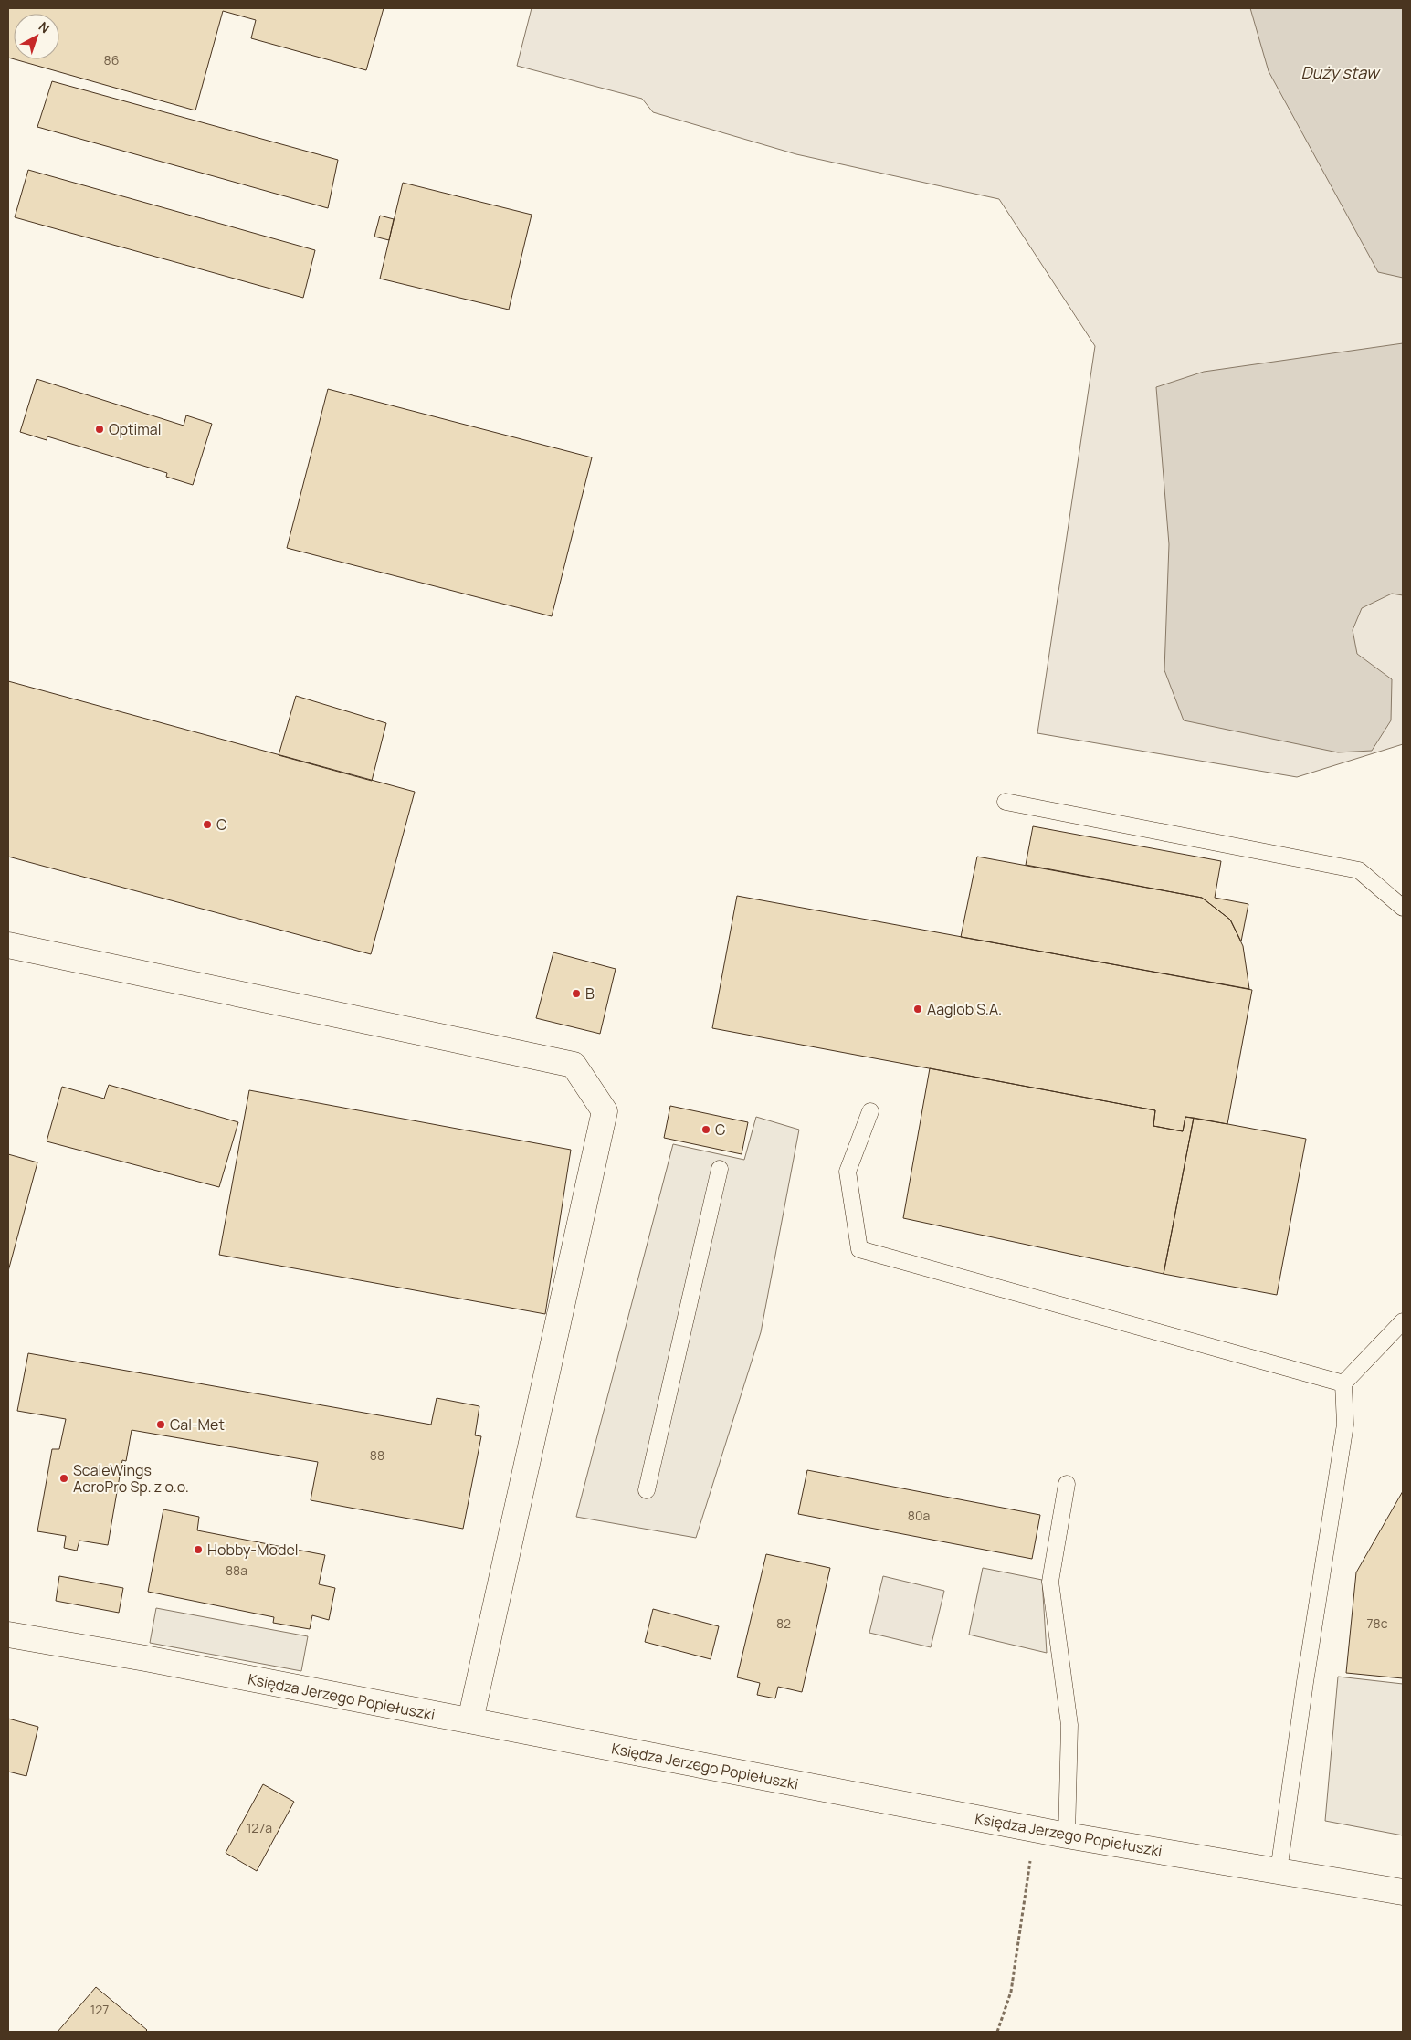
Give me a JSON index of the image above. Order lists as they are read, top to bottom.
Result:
{
  "streets": {
    "street": ["Księdza Jerzego Popiełuszki"]
  },
  "water": ["Duży staw"],
  "places": [
    "Optimal",
    "C",
    "B",
    "Aaglob S.A.",
    "G",
    "Gal-Met",
    "ScaleWings AeroPro Sp. z o.o.",
    "Hobby-Model"
  ],
  "house_numbers": [
    "86",
    "88",
    "80a",
    "88a",
    "82",
    "78c",
    "127a",
    "127"
  ],
  "north": "top right"
}
